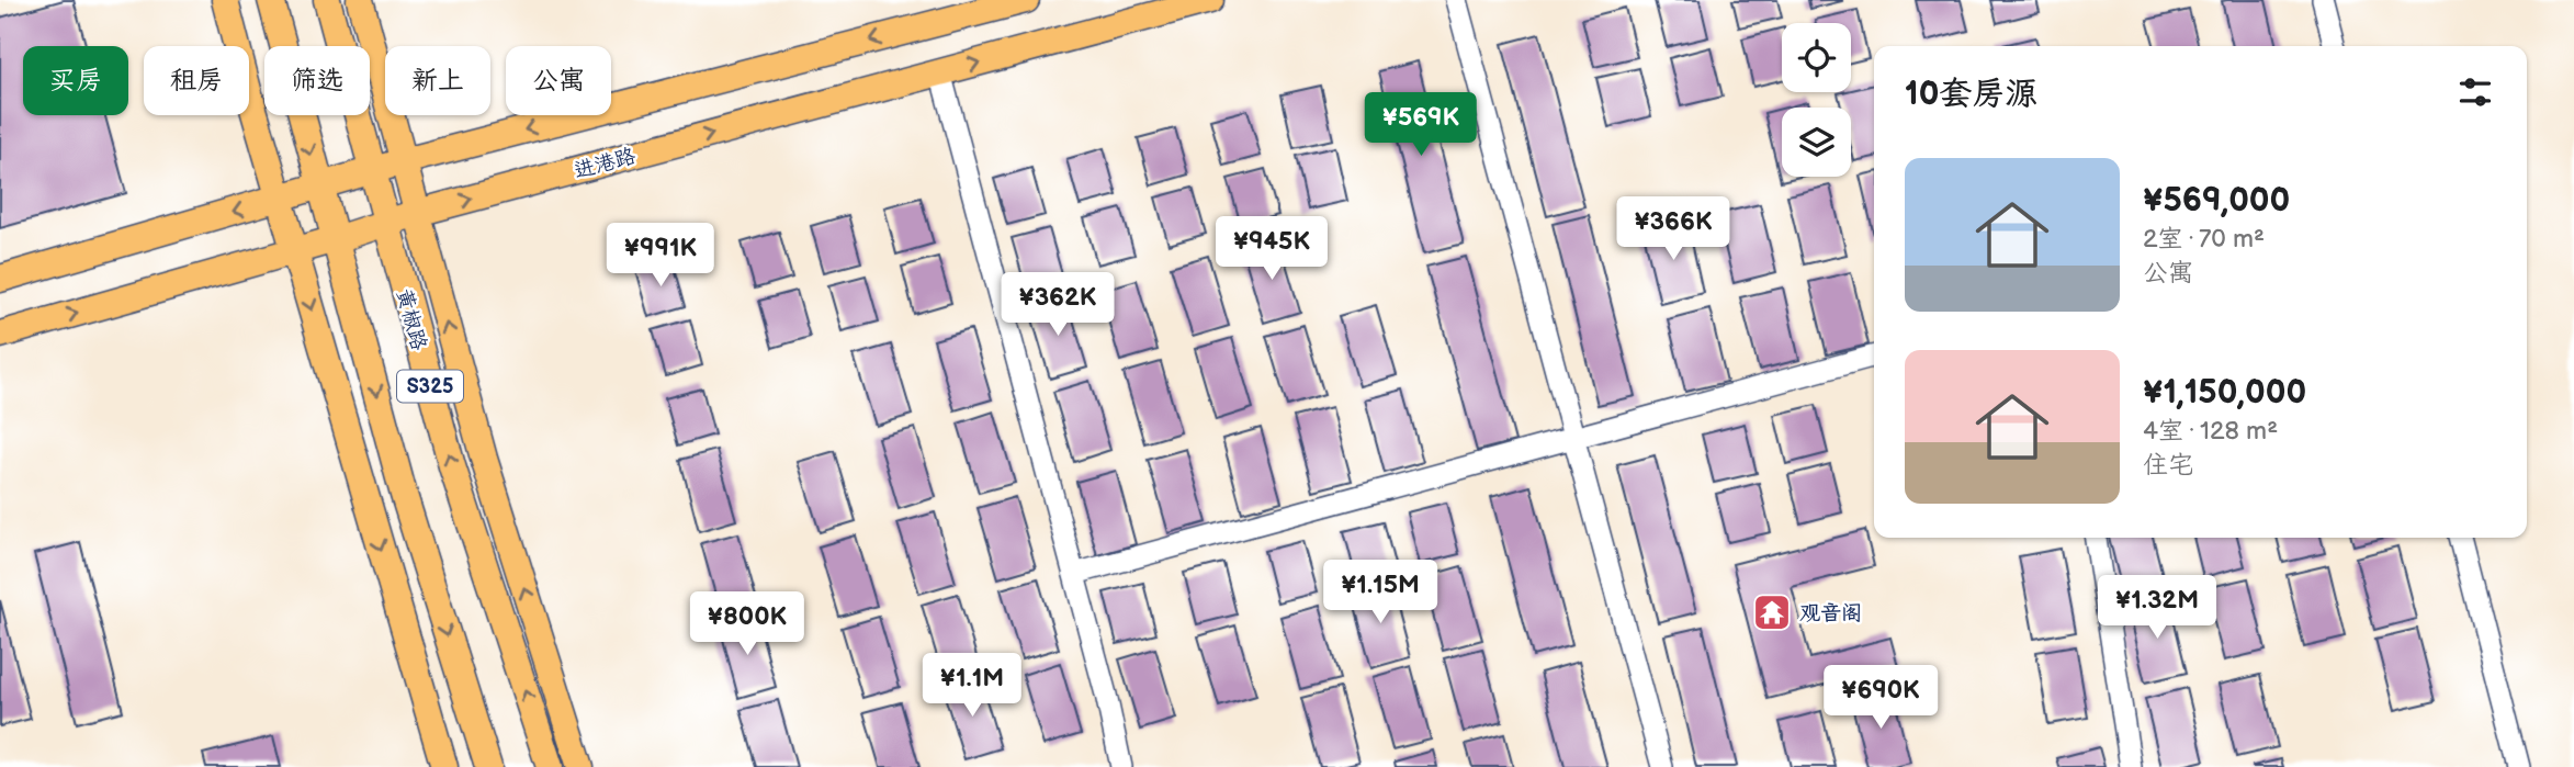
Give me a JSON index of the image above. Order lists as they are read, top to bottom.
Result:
{
  "streets": {
    "main road": ["进港路", "黄椒路", "S325"]
  },
  "crossings": [
    ["进港路", "黄椒路"],
    ["进港路", "S325"]
  ],
  "places": {
    "temple": ["观音阁"]
  },
  "page": {
    "chip": [
      "买房",
      "租房",
      "筛选",
      "新上",
      "公寓"
    ],
    "heading": "10套房源",
    "price": [
      "¥569K",
      "¥366K",
      "¥945K",
      "¥991K",
      "¥362K",
      "¥1.15M",
      "¥1.32M",
      "¥800K",
      "¥1.1M",
      "¥690K"
    ],
    "list": [
      {
        "name": "¥569,000",
        "note": "2室 · 70 m² · 公寓"
      },
      {
        "name": "¥1,150,000",
        "note": "4室 · 128 m² · 住宅"
      }
    ]
  }
}
